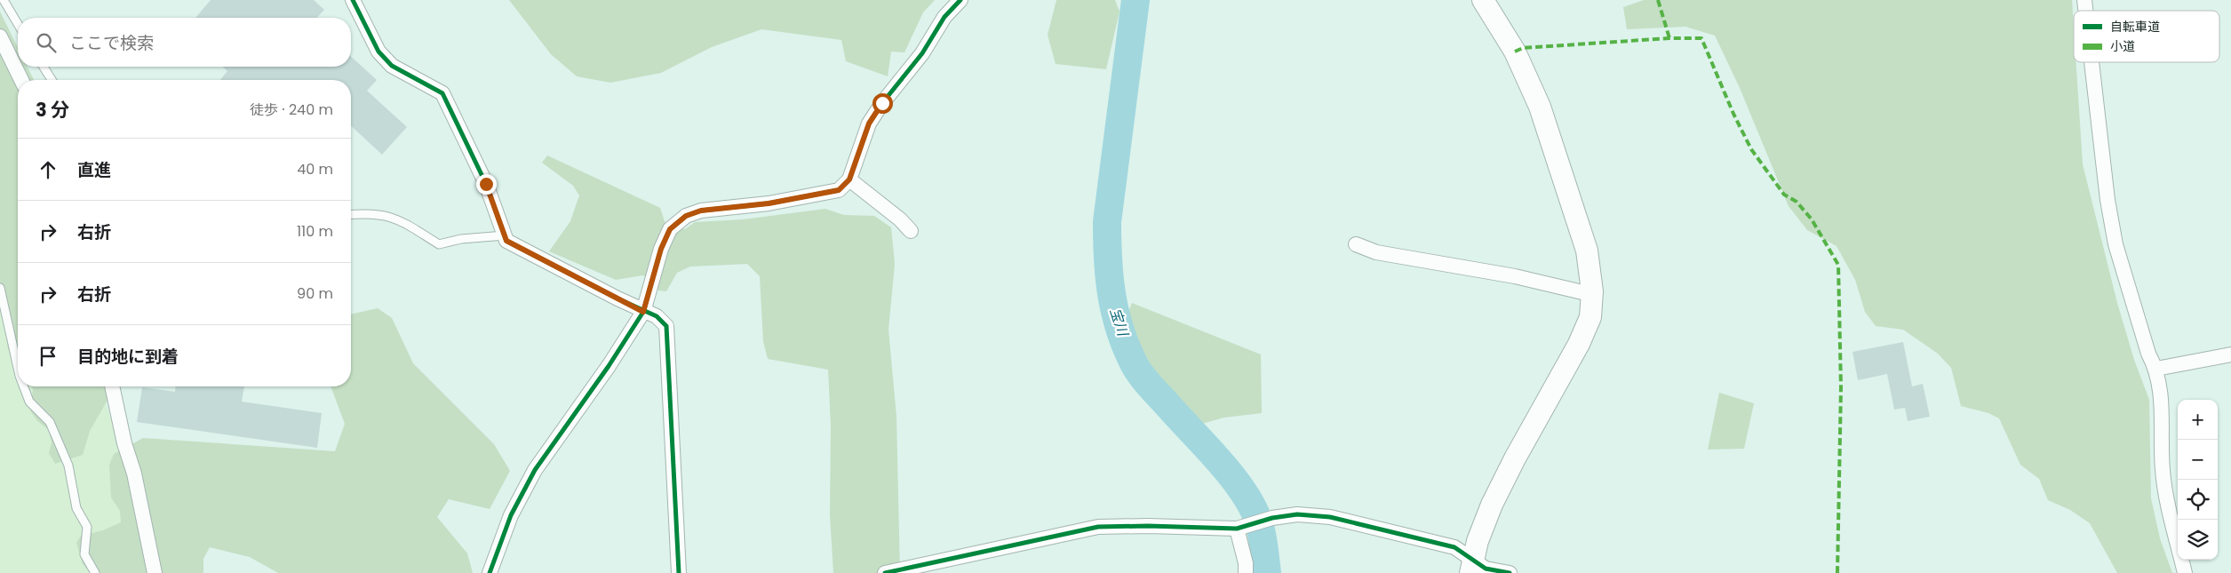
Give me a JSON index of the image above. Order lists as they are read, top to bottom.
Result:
{
  "water": ["宝川"],
  "legend": ["自転車道", "小道"],
  "page": {
    "search": "ここで検索",
    "heading": ["3 分", "徒歩 · 240 m"],
    "list": [
      ["直進", "40 m"],
      ["右折", "110 m"],
      ["右折", "90 m"],
      "目的地に到着"
    ],
    "map_buttons": ["+", "−"]
  }
}
